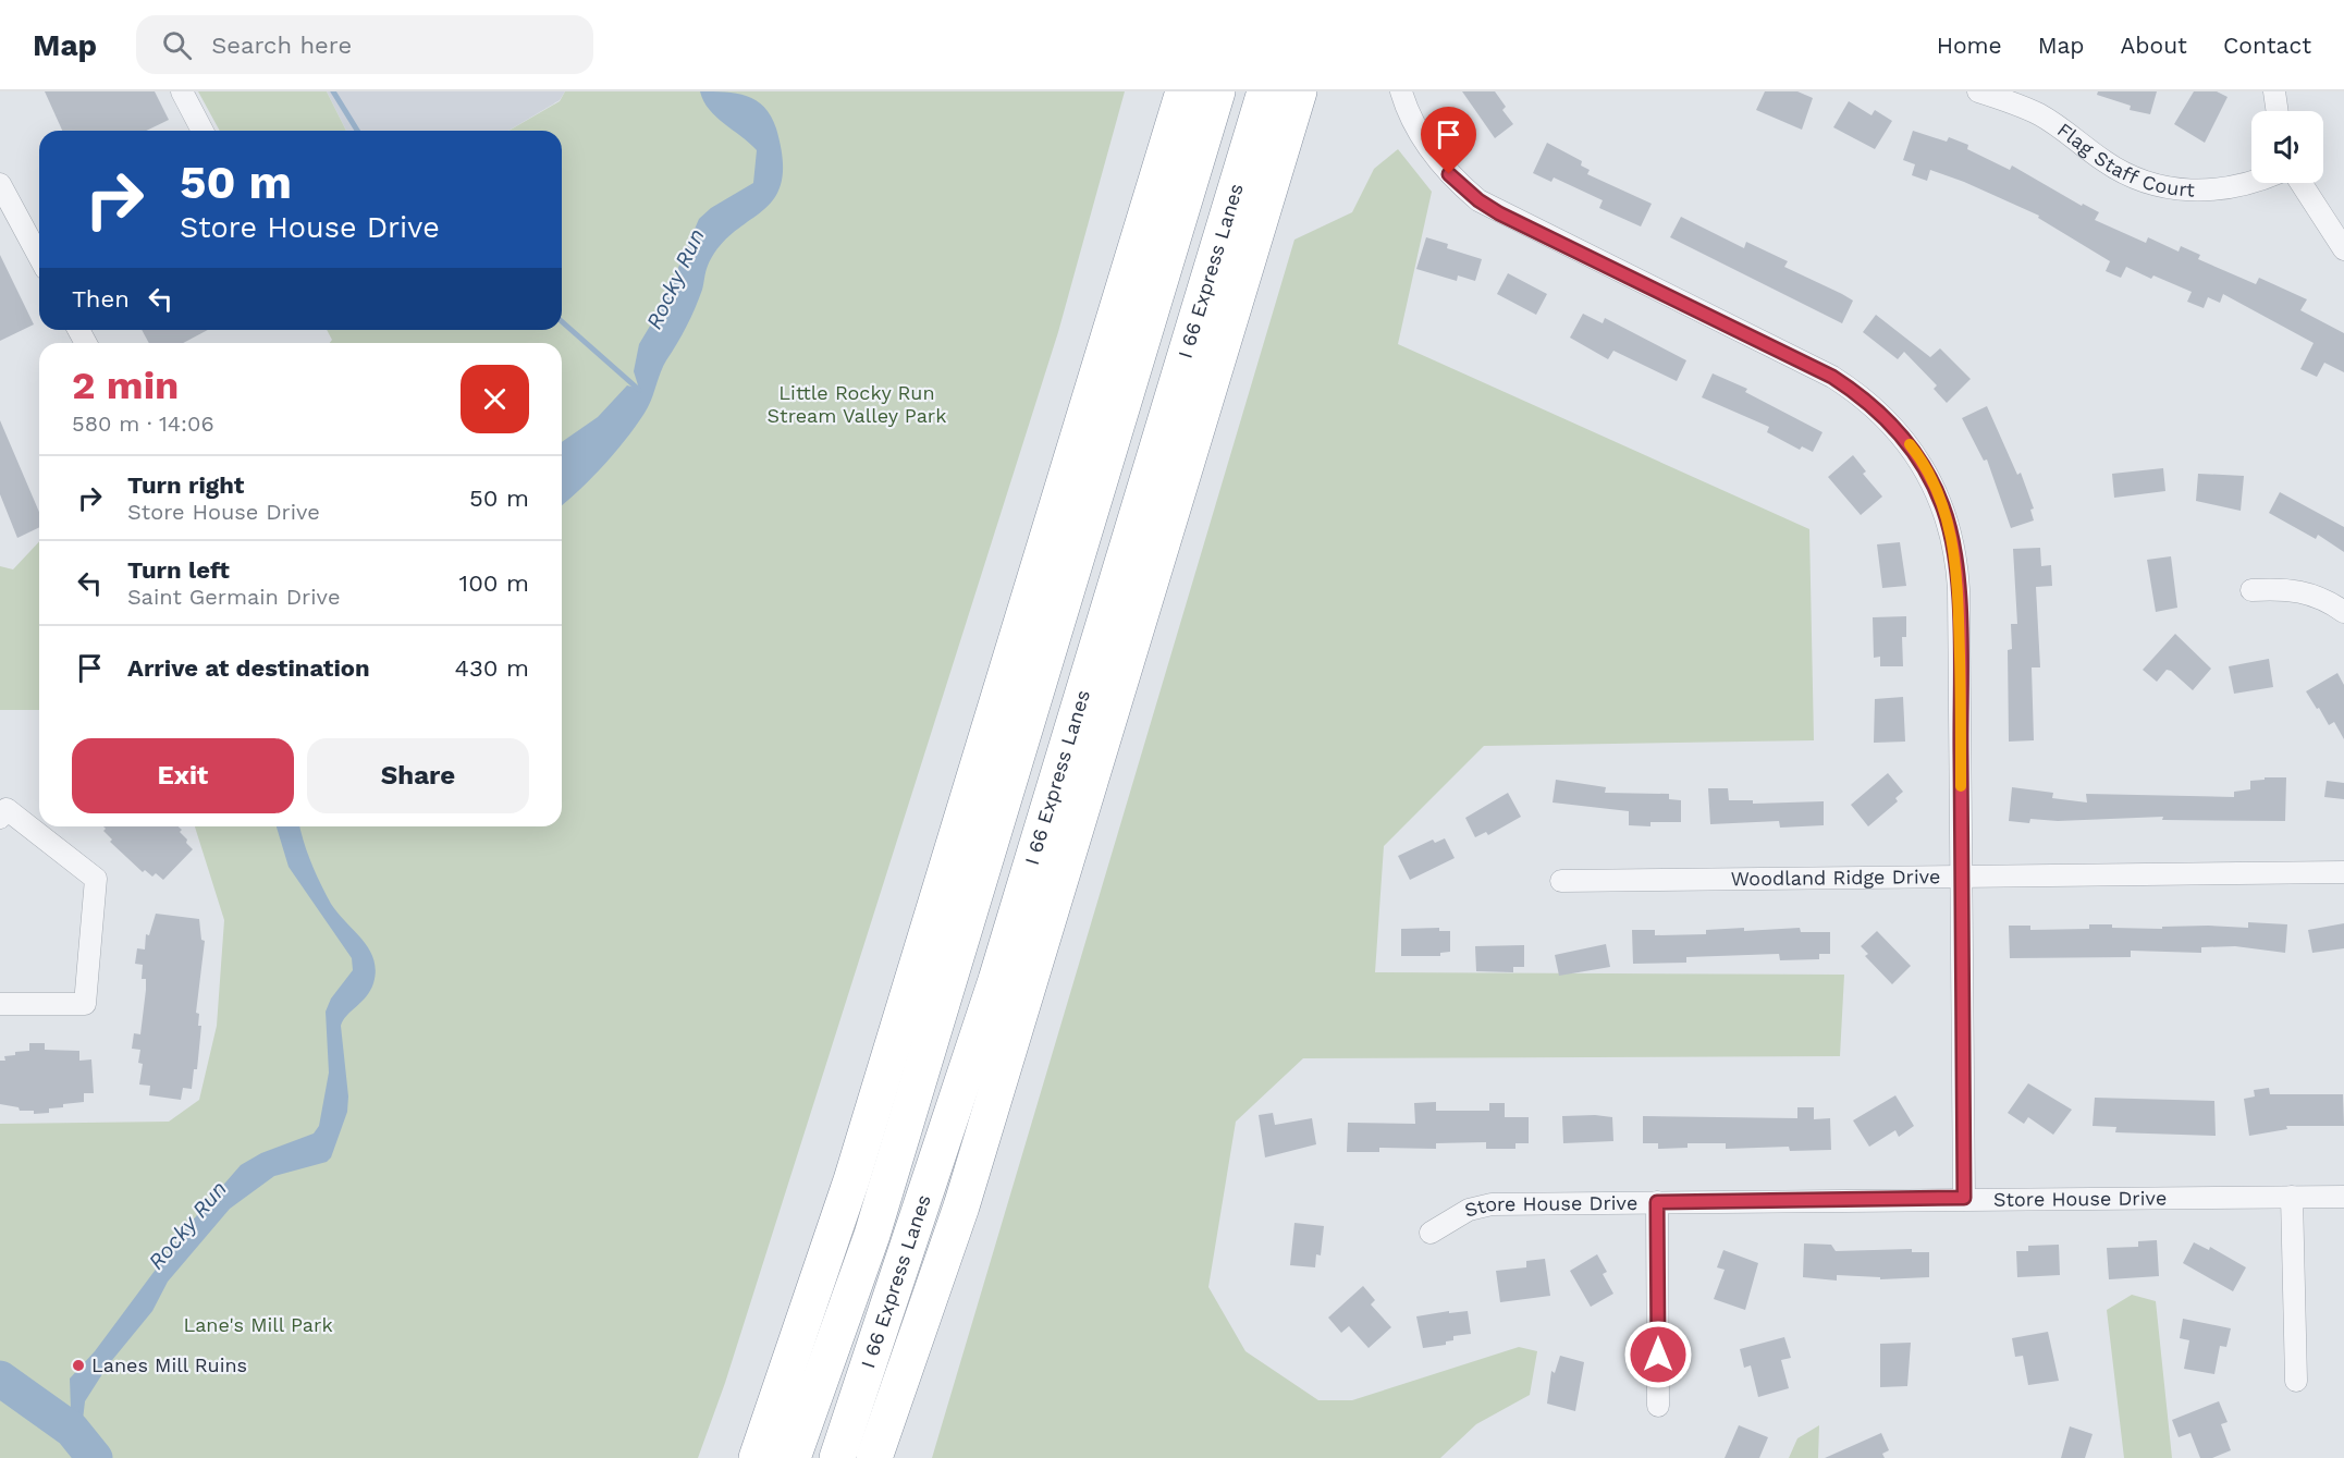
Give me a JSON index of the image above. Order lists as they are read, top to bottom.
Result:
{
  "streets": {
    "highway": ["I 66 Express Lanes"],
    "street": ["Flag Staff Court", "Woodland Ridge Drive", "Store House Drive"]
  },
  "water": ["Rocky Run"],
  "parks": ["Little Rocky Run Stream Valley Park", "Lane's Mill Park"],
  "places": ["Lanes Mill Ruins"],
  "page": {
    "header": "Map",
    "search": "Search here",
    "nav": [
      "Home",
      "Map",
      "About",
      "Contact"
    ],
    "turn": ["50 m", "Store House Drive"],
    "then": "Then",
    "heading": ["2 min", "580 m · 14:06"],
    "list": [
      {
        "name": "Turn right",
        "note": "Store House Drive",
        "value": "50 m"
      },
      {
        "name": "Turn left",
        "note": "Saint Germain Drive",
        "value": "100 m"
      },
      {
        "name": "Arrive at destination",
        "value": "430 m"
      }
    ],
    "buttons": ["Exit", "Share"]
  }
}
